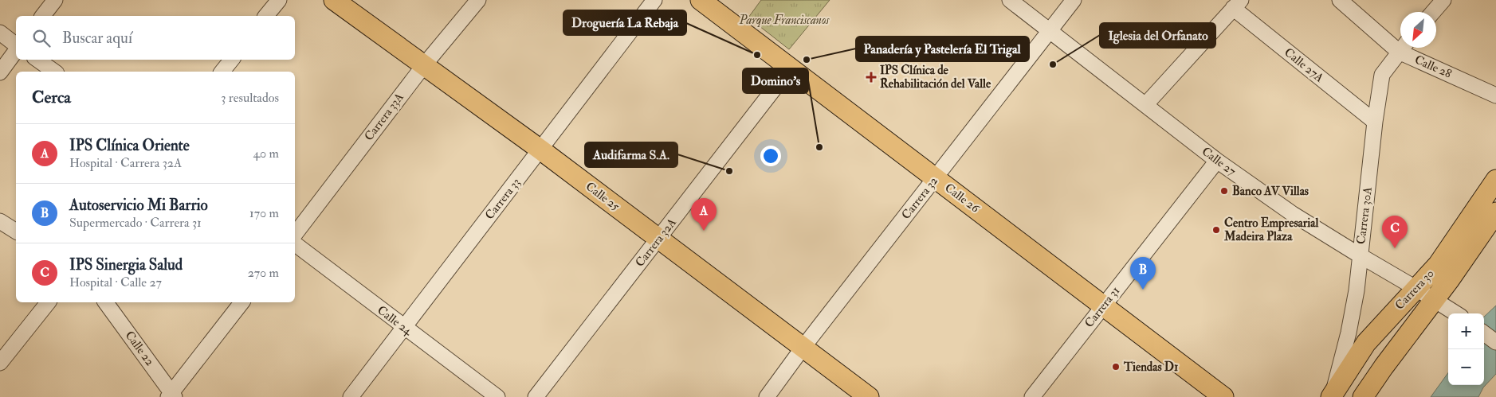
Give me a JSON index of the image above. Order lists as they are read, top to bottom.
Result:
{
  "streets": {
    "main road": ["Calle 25", "Calle 26", "Carrera 30"],
    "street": [
      "Calle 27A",
      "Calle 28",
      "Carrera 33A",
      "Calle 27",
      "Carrera 32",
      "Carrera 33",
      "Carrera 30A",
      "Carrera 32A",
      "Carrera 31",
      "Calle 24",
      "Calle 22"
    ]
  },
  "crossings": [
    ["Calle 27A", "Carrera 30A"],
    ["Carrera 33A", "Calle 25"],
    ["Calle 27", "Carrera 32"],
    ["Calle 27", "Carrera 30A"],
    ["Calle 27", "Carrera 30"],
    ["Calle 27", "Carrera 31"],
    ["Calle 25", "Carrera 32"],
    ["Calle 25", "Carrera 33"],
    ["Calle 25", "Carrera 32A"],
    ["Carrera 32", "Calle 26"],
    ["Calle 26", "Carrera 32A"],
    ["Calle 26", "Carrera 31"],
    ["Carrera 33", "Calle 24"],
    ["Carrera 30A", "Carrera 30"]
  ],
  "parks": ["Parque Franciscanos"],
  "places": {
    "other": [
      "Droguería La Rebaja",
      "Panadería y Pastelería El Trigal",
      "Iglesia del Orfanato",
      "Domino's",
      "Audifarma S.A.",
      "Banco AV Villas",
      "Centro Empresarial Madeira Plaza",
      "Tiendas D1"
    ],
    "health": ["IPS Clínica de Rehabilitación del Valle"]
  },
  "north": "bottom left",
  "page": {
    "search": "Buscar aquí",
    "heading": ["Cerca", "3 resultados"],
    "list": [
      {
        "mark": "A",
        "name": "IPS Clínica Oriente",
        "note": "Hospital · Carrera 32A",
        "value": "40 m"
      },
      {
        "mark": "B",
        "name": "Autoservicio Mi Barrio",
        "note": "Supermercado · Carrera 31",
        "value": "170 m"
      },
      {
        "mark": "C",
        "name": "IPS Sinergia Salud",
        "note": "Hospital · Calle 27",
        "value": "270 m"
      }
    ],
    "pins": ["A", "C", "B"],
    "map_buttons": ["+", "−"]
  }
}
